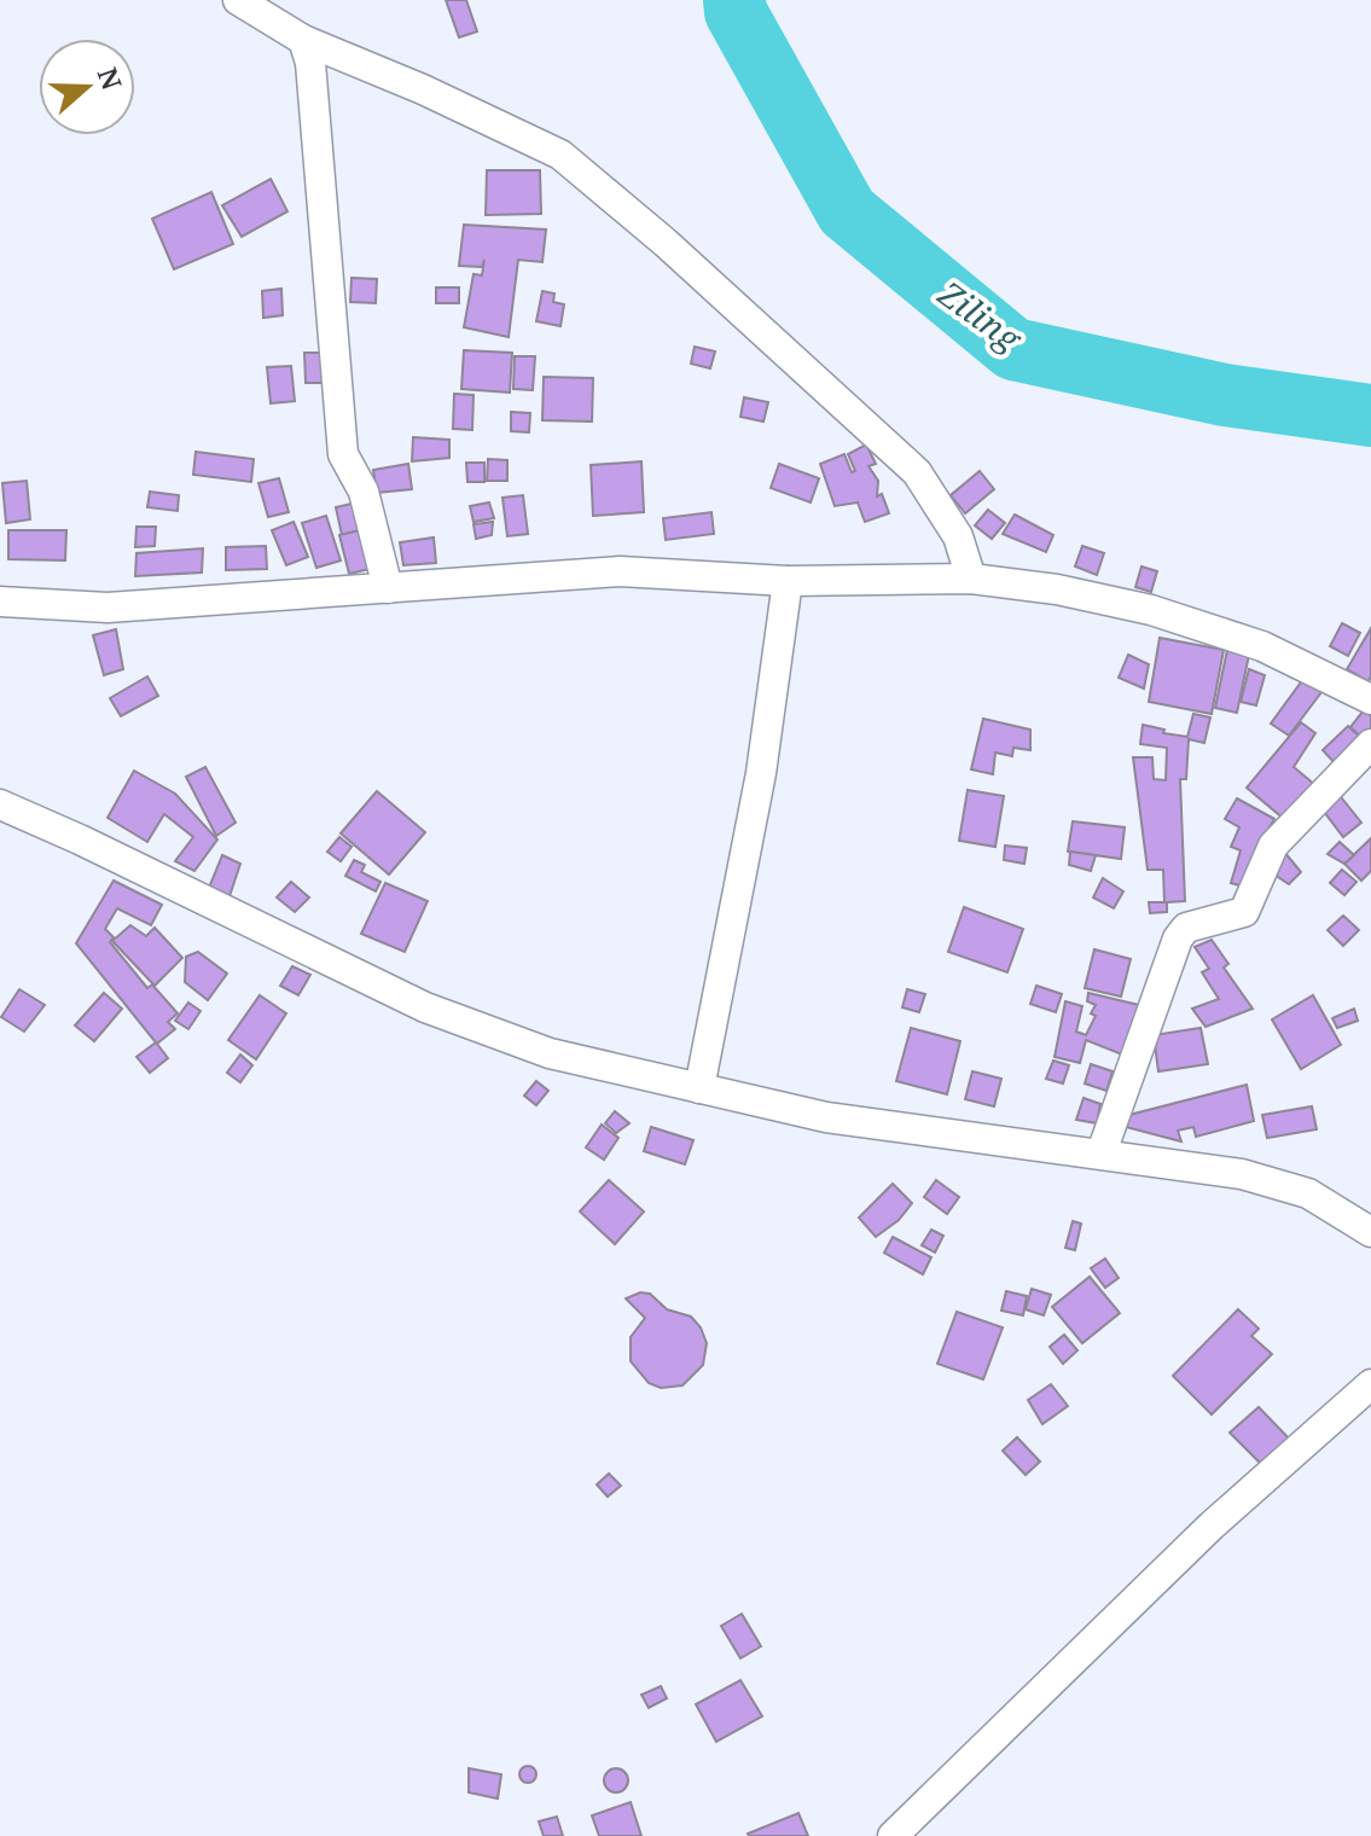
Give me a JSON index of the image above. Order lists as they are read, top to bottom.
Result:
{
  "water": ["Ziling"],
  "north": "right"
}
